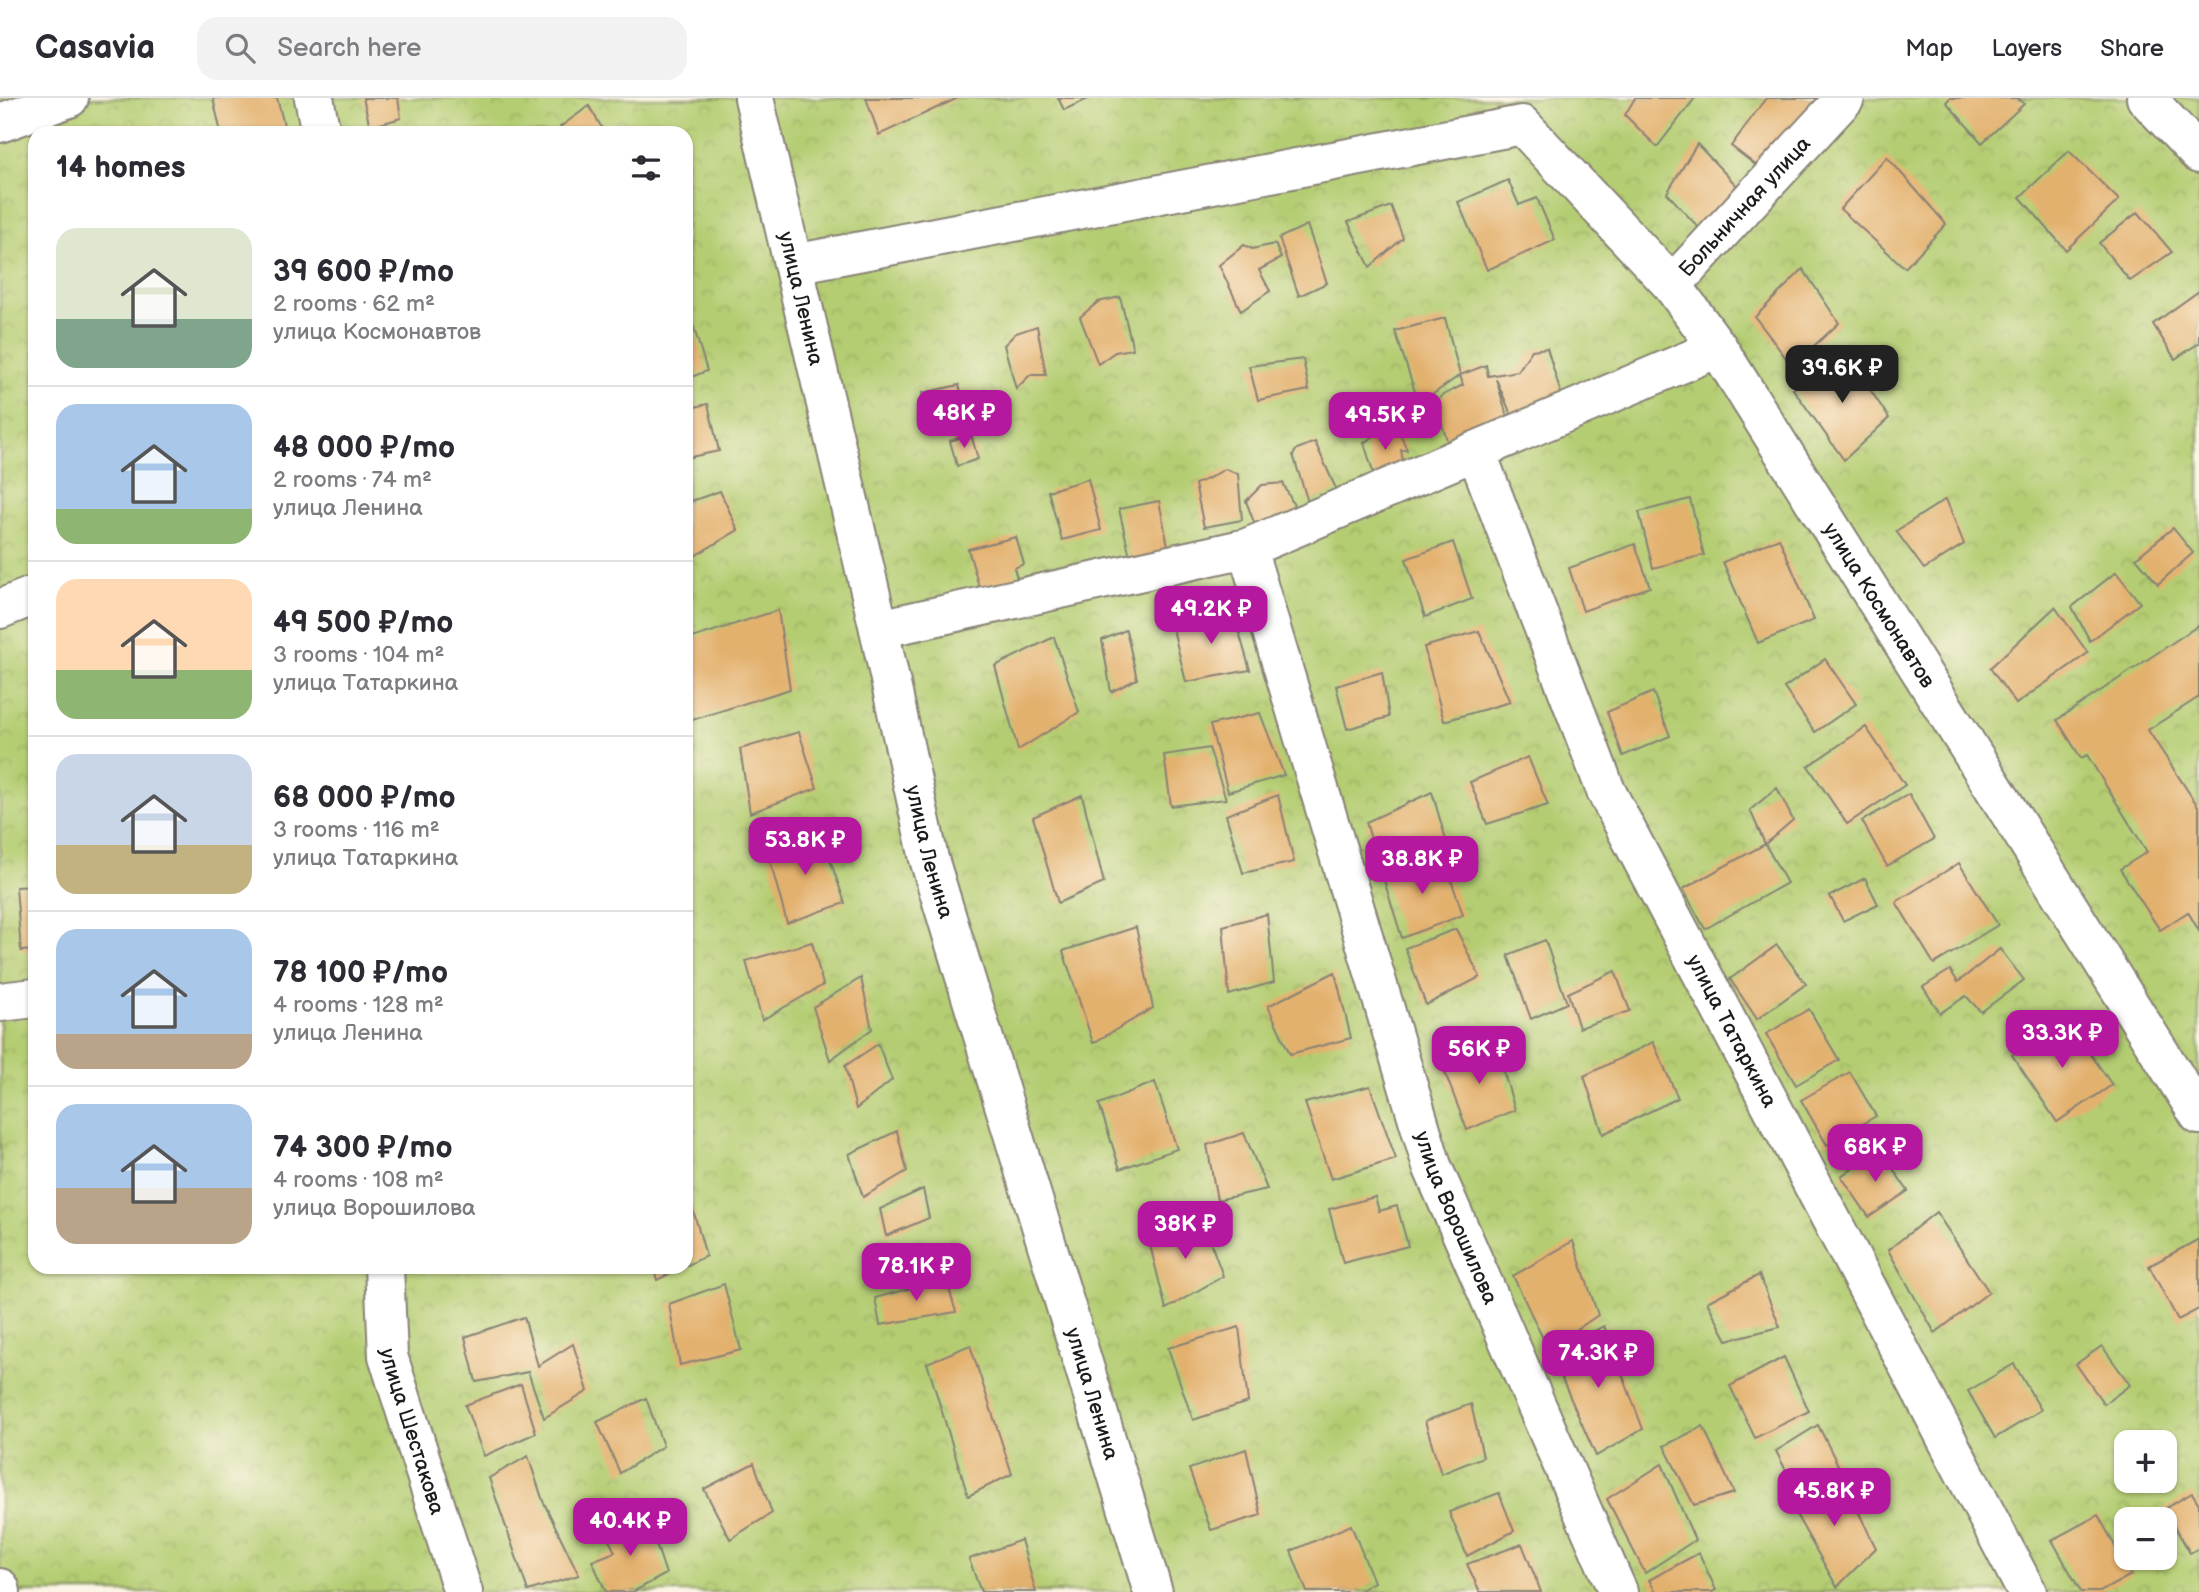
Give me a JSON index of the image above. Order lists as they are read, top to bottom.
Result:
{
  "streets": {
    "street": [
      "Больничная улица",
      "улица Ленина",
      "улица Космонавтов",
      "улица Татаркина",
      "улица Ворошилова",
      "улица Шестакова"
    ]
  },
  "crossings": [
    ["Больничная улица", "улица Космонавтов"],
    ["улица Ленина", "улица Космонавтов"]
  ],
  "page": {
    "header": "Casavia",
    "search": "Search here",
    "nav": ["Map", "Layers", "Share"],
    "heading": "14 homes",
    "list": [
      {
        "name": "39 600 ₽/mo",
        "note": "2 rooms · 62 m² · улица Космонавтов"
      },
      {
        "name": "48 000 ₽/mo",
        "note": "2 rooms · 74 m² · улица Ленина"
      },
      {
        "name": "49 500 ₽/mo",
        "note": "3 rooms · 104 m² · улица Татаркина"
      },
      {
        "name": "68 000 ₽/mo",
        "note": "3 rooms · 116 m² · улица Татаркина"
      },
      {
        "name": "78 100 ₽/mo",
        "note": "4 rooms · 128 m² · улица Ленина"
      },
      {
        "name": "74 300 ₽/mo",
        "note": "4 rooms · 108 m² · улица Ворошилова"
      }
    ],
    "price": [
      "39.6K ₽",
      "48K ₽",
      "49.5K ₽",
      "49.2K ₽",
      "53.8K ₽",
      "38.8K ₽",
      "33.3K ₽",
      "56K ₽",
      "68K ₽",
      "38K ₽",
      "78.1K ₽",
      "74.3K ₽",
      "45.8K ₽",
      "40.4K ₽"
    ],
    "map_buttons": ["+", "−"]
  }
}
